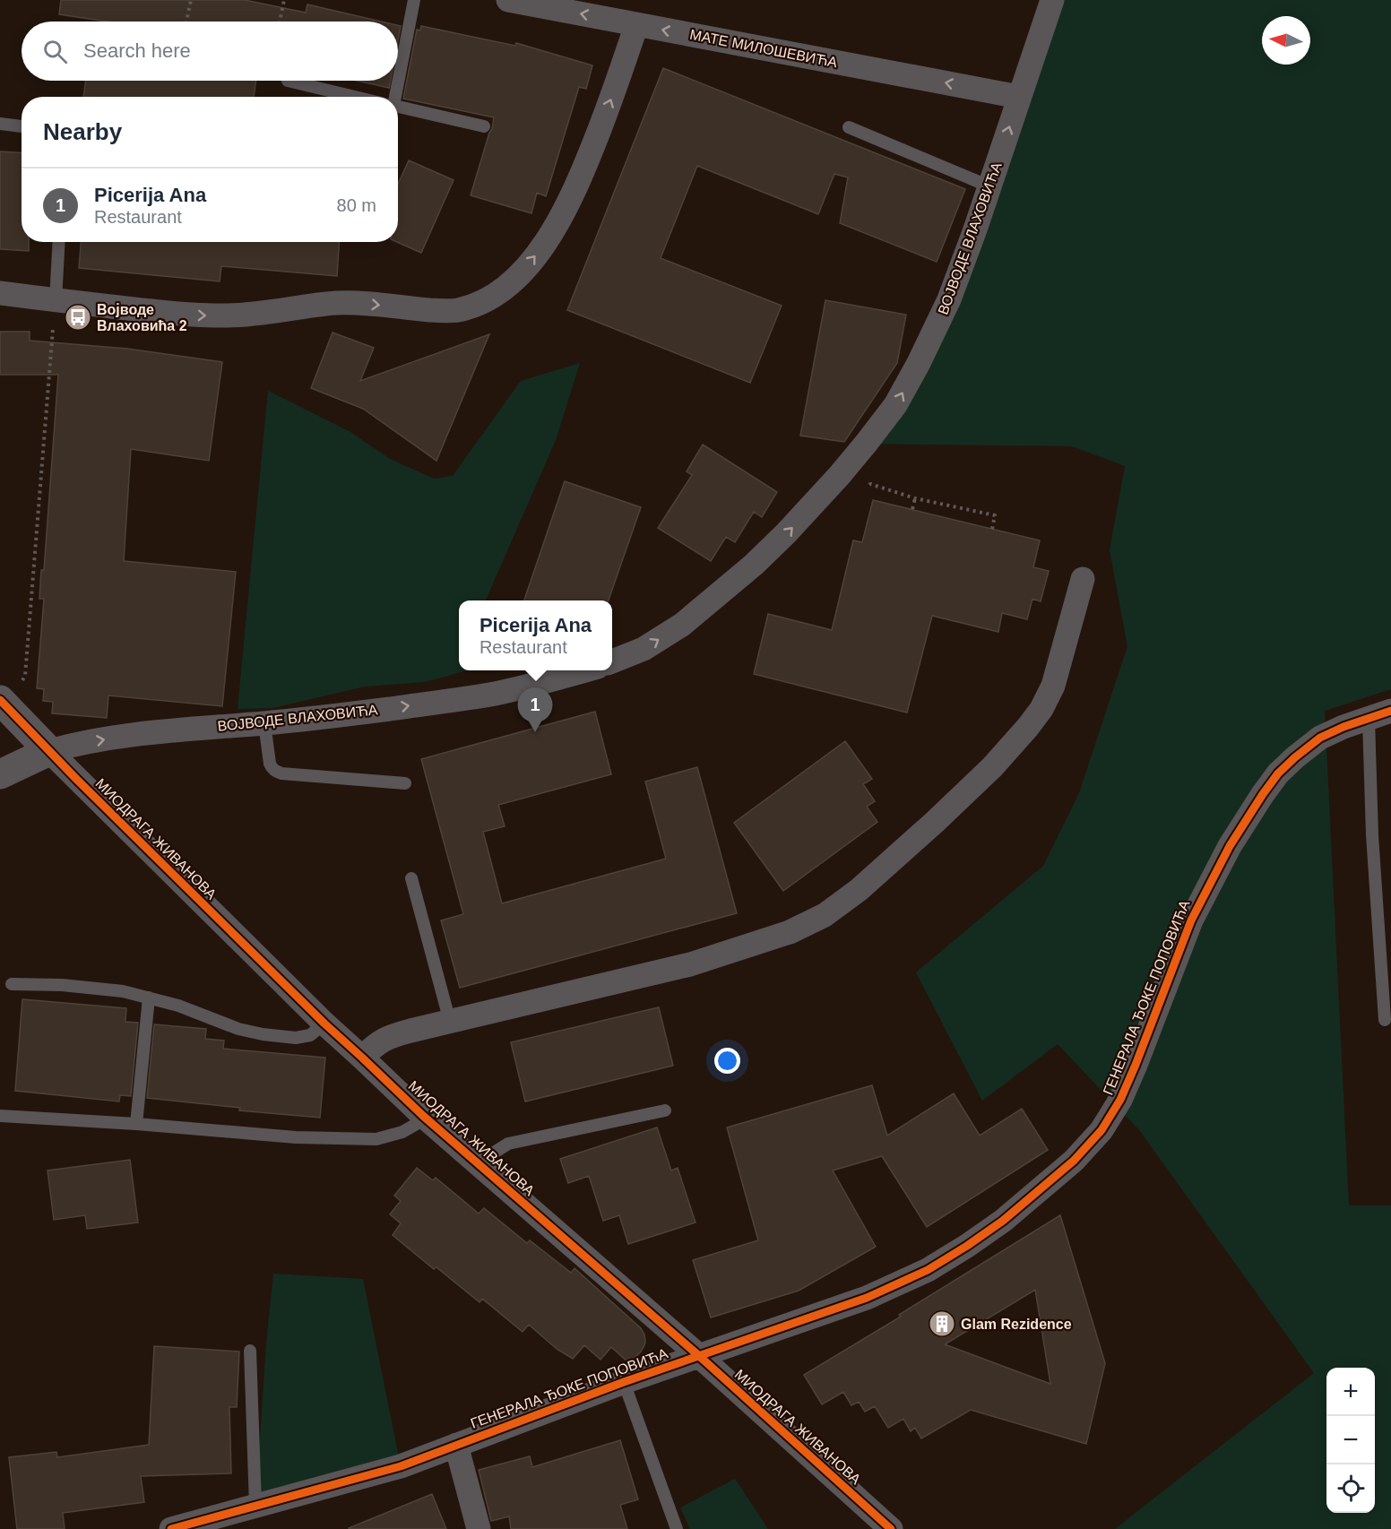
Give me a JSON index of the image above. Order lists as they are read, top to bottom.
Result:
{
  "streets": {
    "street": [
      "МАТЕ МИЛОШЕВИЋА",
      "ВОЈВОДЕ ВЛАХОВИЋА",
      "МИОДРАГА ЖИВАНОВА",
      "ГЕНЕРАЛА ЂОКЕ ПОПОВИЋА"
    ]
  },
  "crossings": [
    ["МАТЕ МИЛОШЕВИЋА", "ВОЈВОДЕ ВЛАХОВИЋА"],
    ["ВОЈВОДЕ ВЛАХОВИЋА", "МИОДРАГА ЖИВАНОВА"],
    ["МИОДРАГА ЖИВАНОВА", "ГЕНЕРАЛА ЂОКЕ ПОПОВИЋА"]
  ],
  "one_way": ["МАТЕ МИЛОШЕВИЋА", "ВОЈВОДЕ ВЛАХОВИЋА"],
  "places": {
    "bus stop": ["Војводе Влаховића 2"],
    "building": ["Glam Rezidence"]
  },
  "north": "left",
  "page": {
    "search": "Search here",
    "heading": "Nearby",
    "list": [
      {
        "mark": "1",
        "name": "Picerija Ana",
        "note": "Restaurant",
        "value": "80 m"
      }
    ],
    "popup": ["Picerija Ana", "Restaurant"],
    "pins": "1",
    "map_buttons": ["+", "−"]
  }
}
